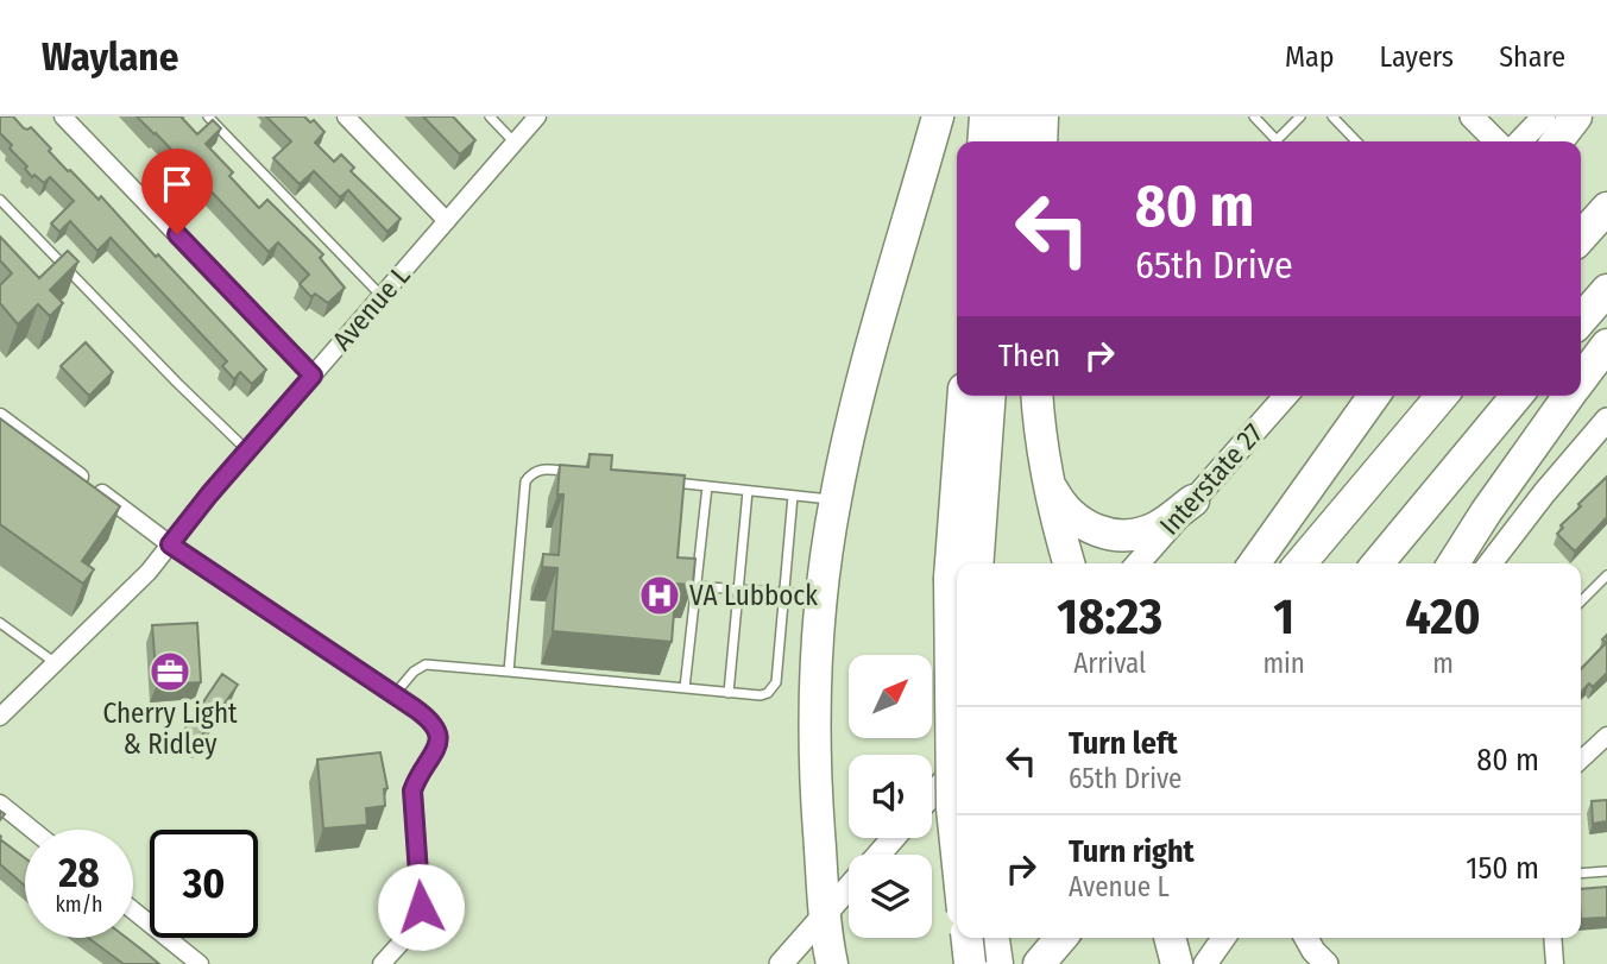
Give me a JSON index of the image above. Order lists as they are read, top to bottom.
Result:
{
  "streets": {
    "main road": ["Interstate 27"],
    "street": ["Avenue L"]
  },
  "places": {
    "hospital": ["VA Lubbock"],
    "office": ["Cherry Light & Ridley"]
  },
  "north": "top right",
  "page": {
    "header": "Waylane",
    "nav": ["Map", "Layers", "Share"],
    "turn": ["80 m", "65th Drive"],
    "then": "Then",
    "eta": [
      "18:23",
      "Arrival",
      "1",
      "min",
      "420",
      "m"
    ],
    "list": [
      {
        "name": "Turn left",
        "note": "65th Drive",
        "value": "80 m"
      },
      {
        "name": "Turn right",
        "note": "Avenue L",
        "value": "150 m"
      }
    ],
    "speed": "28 km/h",
    "limit": "30"
  }
}
